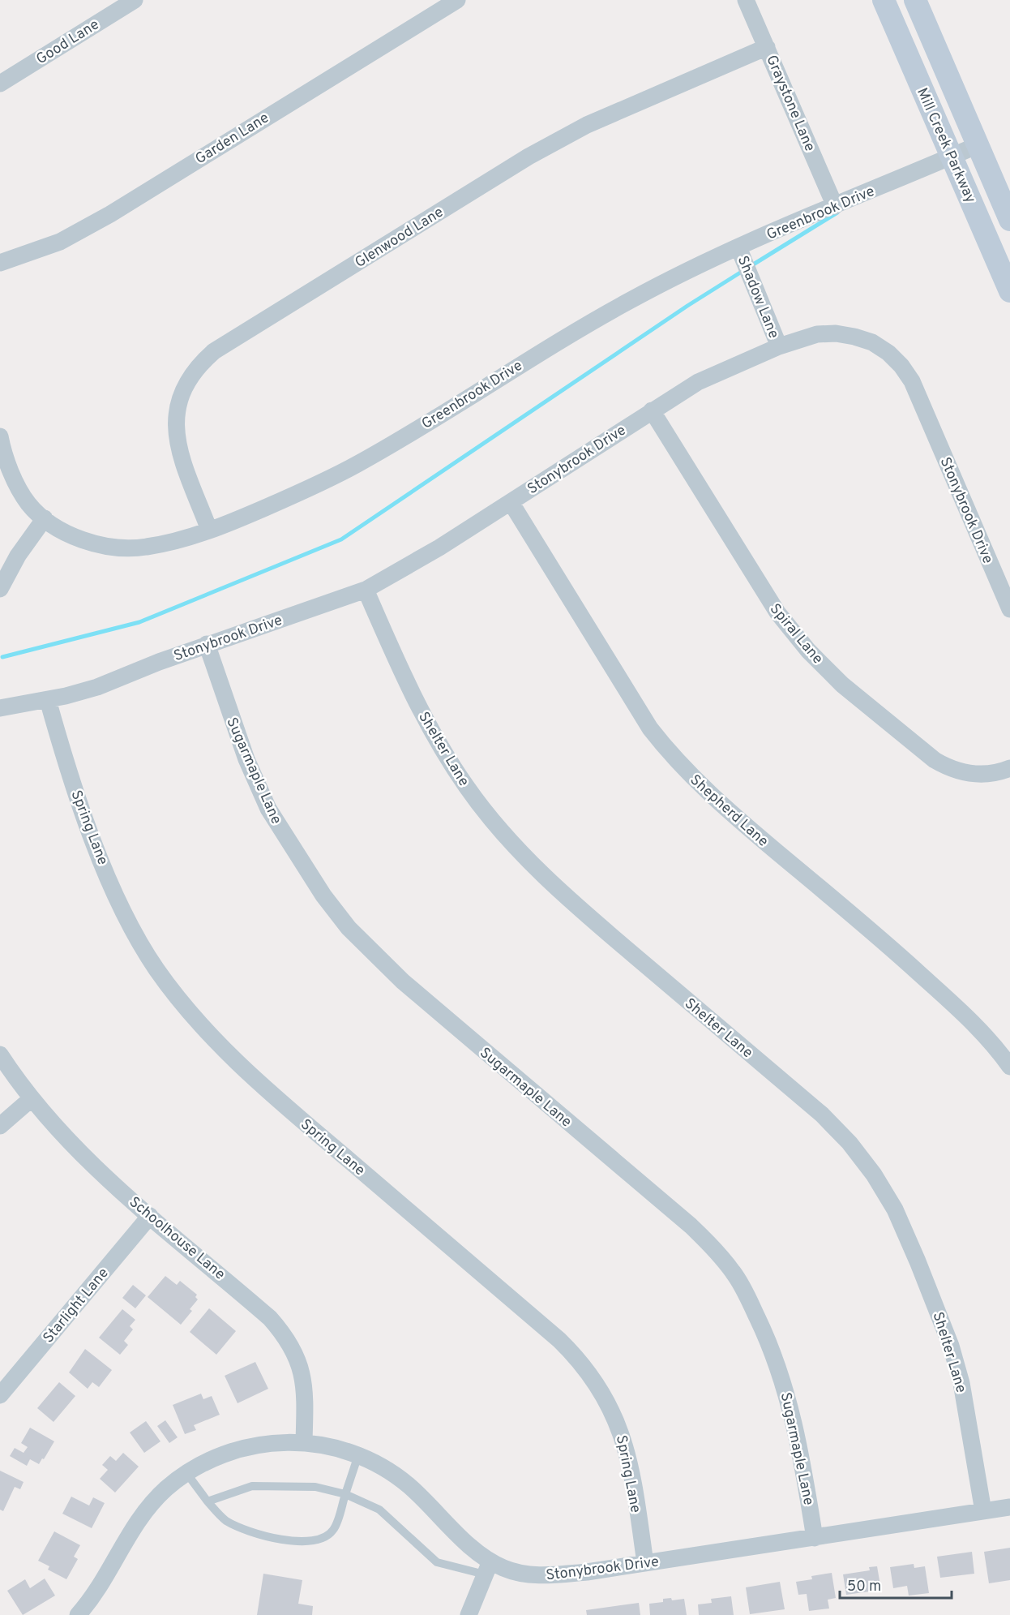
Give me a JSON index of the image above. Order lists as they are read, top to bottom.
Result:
{
  "streets": {
    "main road": ["Mill Creek Parkway"],
    "street": [
      "Good Lane",
      "Graystone Lane",
      "Garden Lane",
      "Greenbrook Drive",
      "Glenwood Lane",
      "Shadow Lane",
      "Stonybrook Drive",
      "Spiral Lane",
      "Shelter Lane",
      "Sugarmaple Lane",
      "Shepherd Lane",
      "Spring Lane",
      "Schoolhouse Lane",
      "Starlight Lane"
    ]
  },
  "crossings": [
    ["Graystone Lane", "Greenbrook Drive"],
    ["Graystone Lane", "Glenwood Lane"],
    ["Mill Creek Parkway", "Greenbrook Drive"],
    ["Greenbrook Drive", "Glenwood Lane"],
    ["Greenbrook Drive", "Shadow Lane"],
    ["Shadow Lane", "Stonybrook Drive"],
    ["Stonybrook Drive", "Spiral Lane"],
    ["Stonybrook Drive", "Shelter Lane"],
    ["Stonybrook Drive", "Sugarmaple Lane"],
    ["Stonybrook Drive", "Shepherd Lane"],
    ["Stonybrook Drive", "Spring Lane"],
    ["Stonybrook Drive", "Schoolhouse Lane"],
    ["Schoolhouse Lane", "Starlight Lane"]
  ],
  "scale_bar": "50 m"
}
